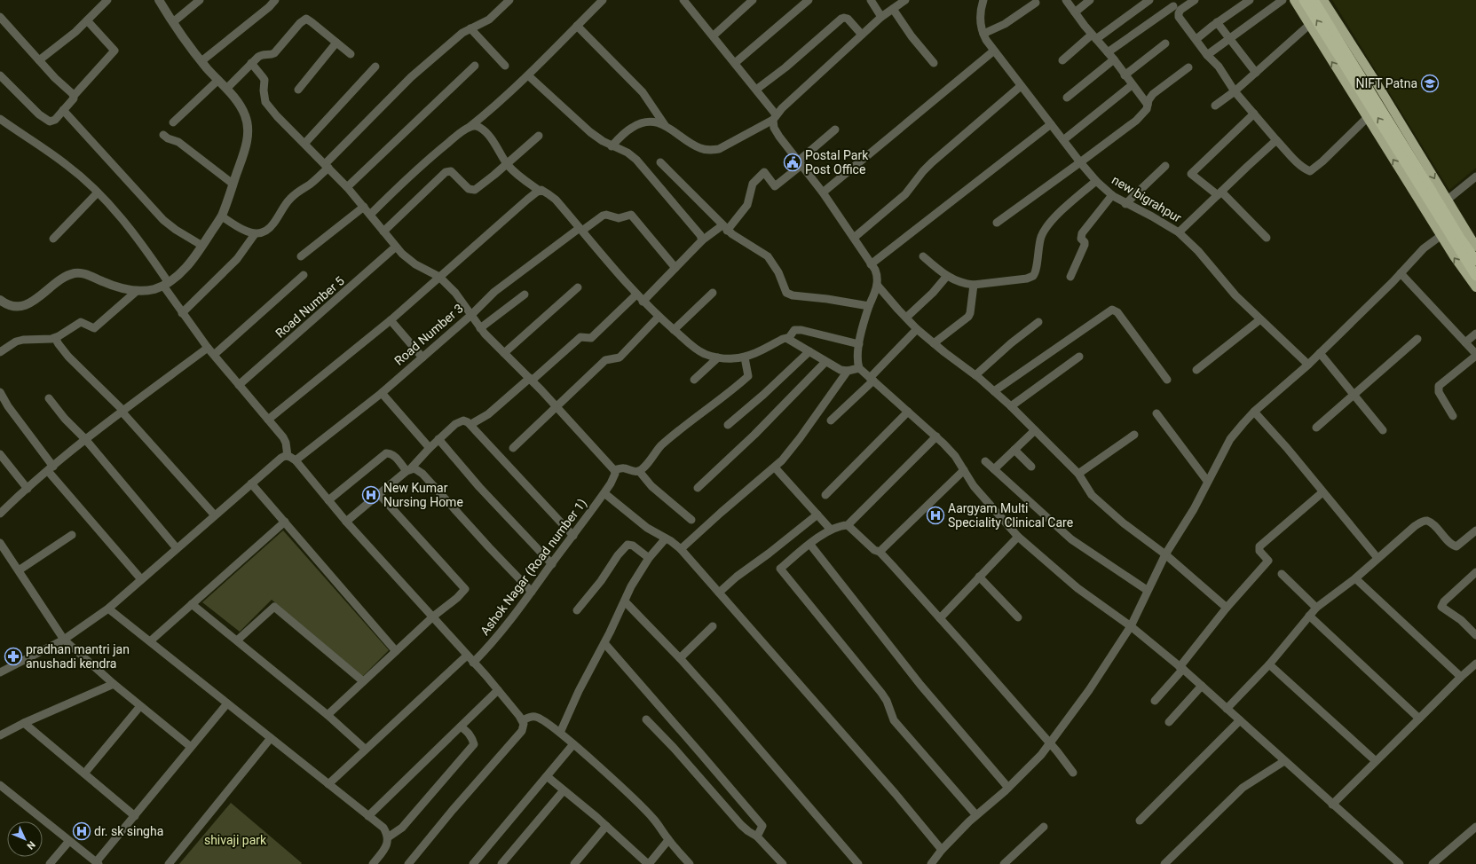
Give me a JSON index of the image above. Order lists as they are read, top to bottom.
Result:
{
  "streets": {
    "street": [
      "new bigrahpur",
      "Road Number 5",
      "Road Number 3",
      "Ashok Nagar (Road number 1)"
    ]
  },
  "parks": ["shivaji park"],
  "places": {
    "school or university": ["NIFT Patna"],
    "public building": ["Postal Park Post Office"],
    "hospital": ["New Kumar Nursing Home", "Aargyam Multi Speciality Clinical Care", "dr. sk singha"],
    "pharmacy": ["pradhan mantri jan anushadi kendra"]
  },
  "north": "bottom right"
}
